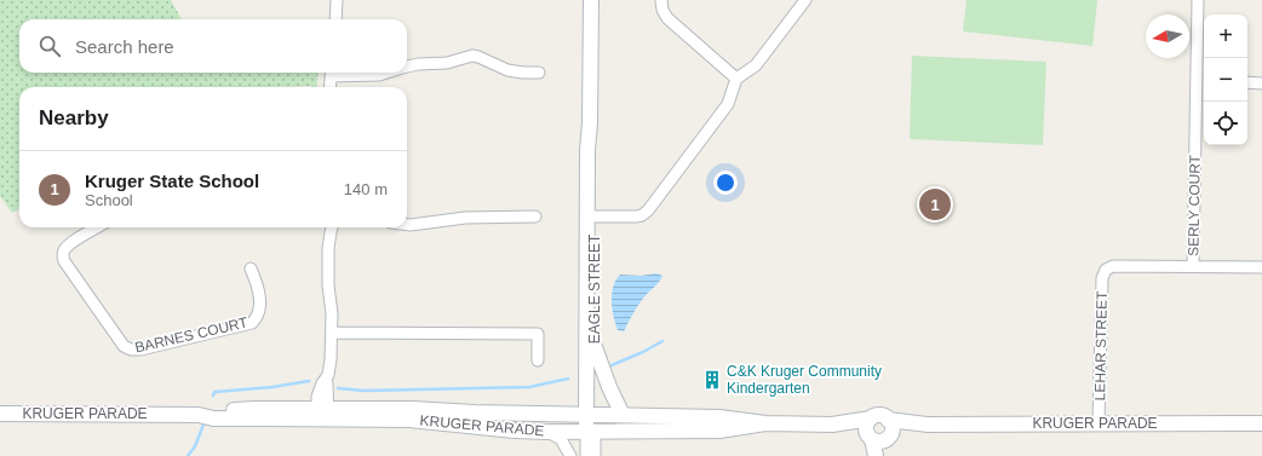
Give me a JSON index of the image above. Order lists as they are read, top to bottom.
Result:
{
  "streets": {
    "street": [
      "SERLY COURT",
      "EAGLE STREET",
      "BARNES COURT",
      "LEHAR STREET",
      "KRUGER PARADE"
    ]
  },
  "crossings": [
    ["SERLY COURT", "LEHAR STREET"],
    ["EAGLE STREET", "KRUGER PARADE"],
    ["LEHAR STREET", "KRUGER PARADE"]
  ],
  "places": {
    "building": ["C&K Kruger Community Kindergarten"]
  },
  "north": "left",
  "page": {
    "map_buttons": ["+", "−"],
    "search": "Search here",
    "heading": "Nearby",
    "list": [
      {
        "mark": "1",
        "name": "Kruger State School",
        "note": "School",
        "value": "140 m"
      }
    ],
    "pins": "1"
  }
}
